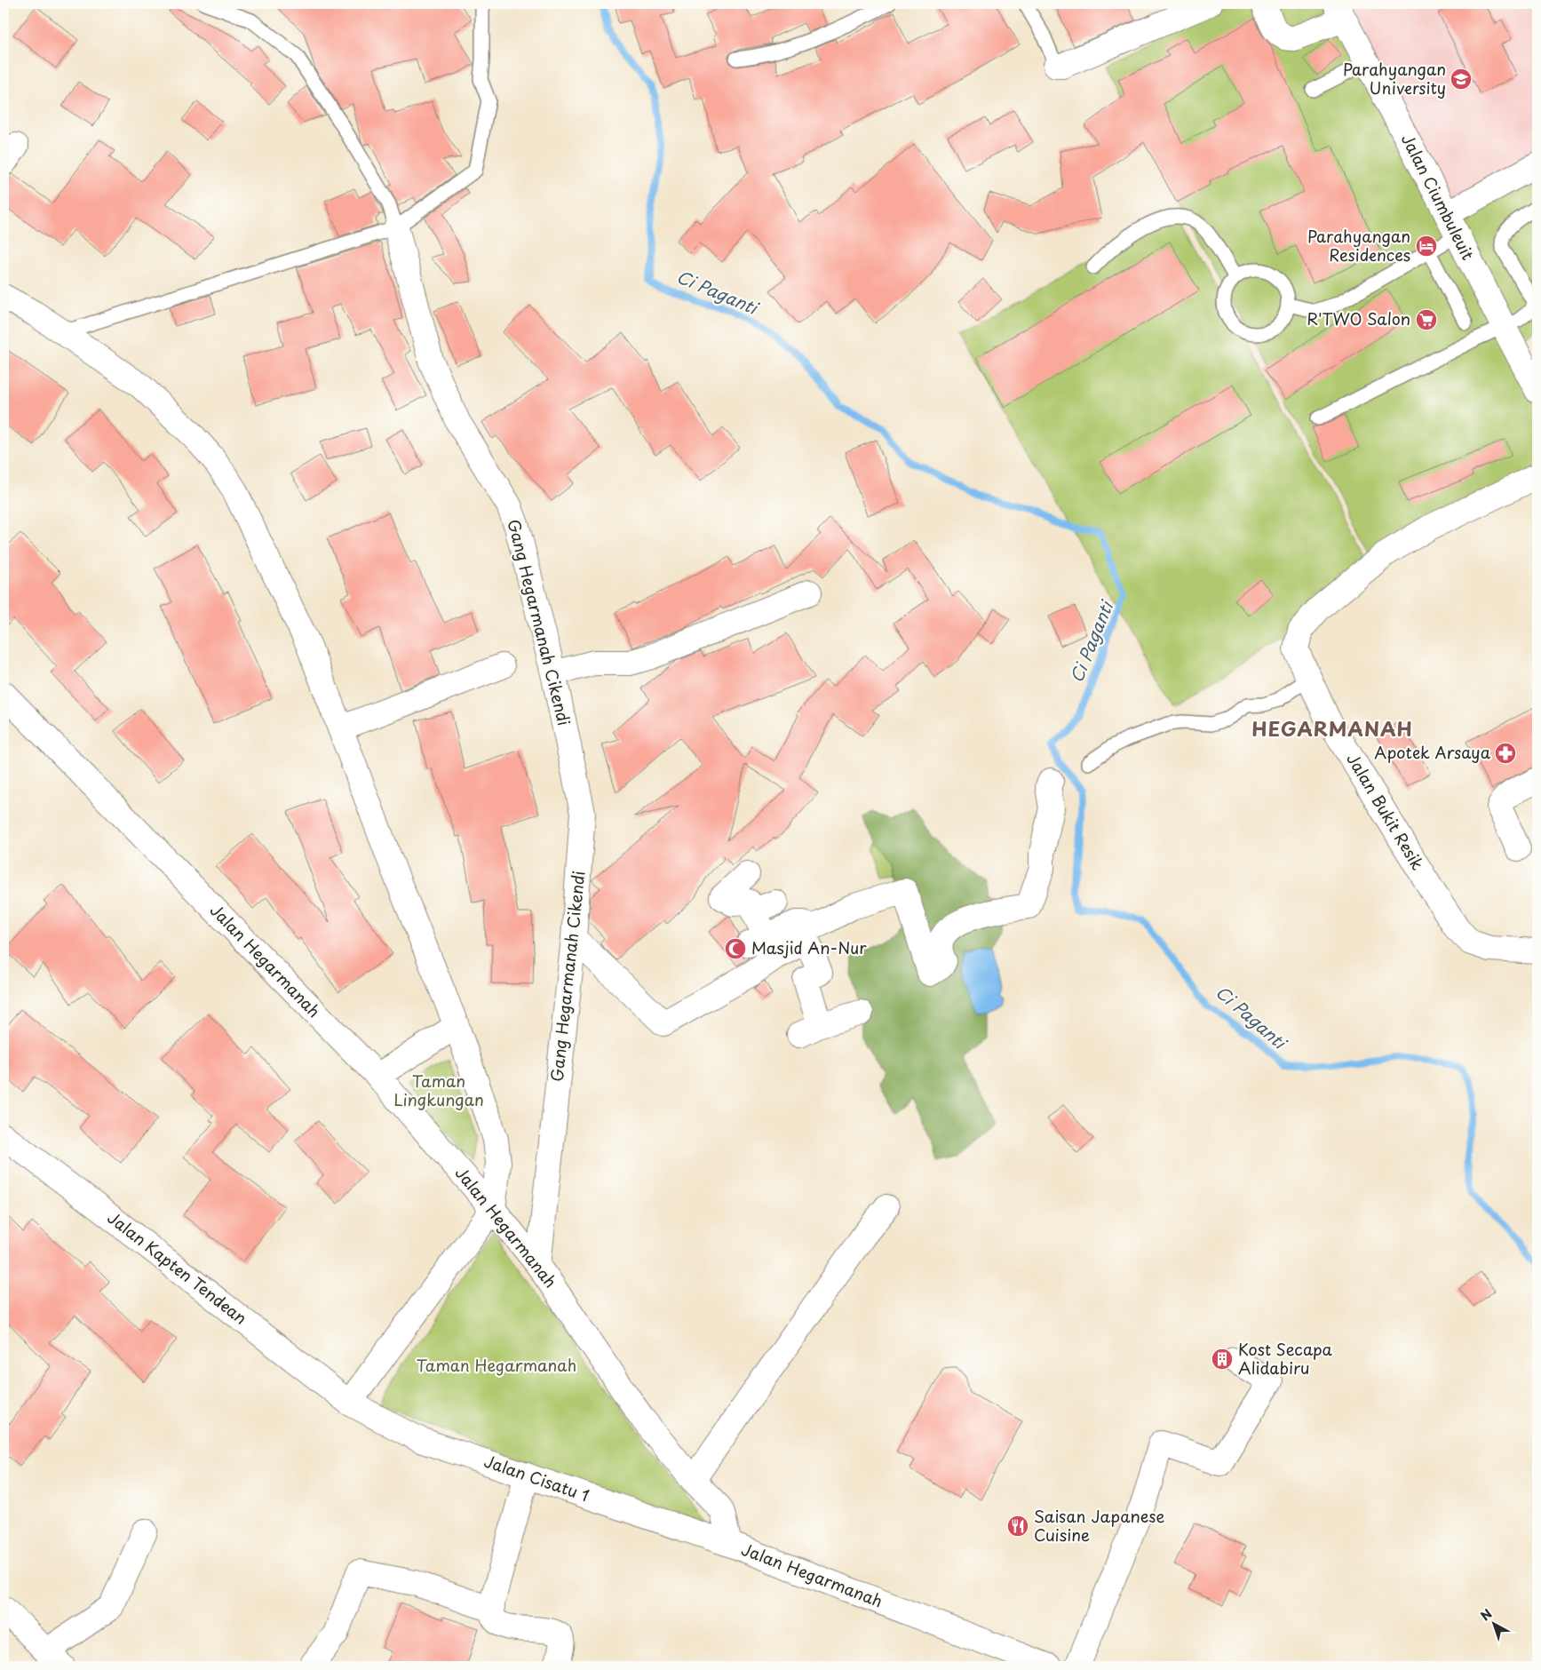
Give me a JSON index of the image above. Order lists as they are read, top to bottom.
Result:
{
  "streets": {
    "street": [
      "Jalan Ciumbuleuit",
      "Gang Hegarmanah Cikendi",
      "Jalan Bukit Resik",
      "Jalan Hegarmanah",
      "Jalan Kapten Tendean",
      "Jalan Cisatu 1"
    ]
  },
  "crossings": [
    ["Gang Hegarmanah Cikendi", "Jalan Hegarmanah"],
    ["Jalan Hegarmanah", "Jalan Cisatu 1"],
    ["Jalan Kapten Tendean", "Jalan Cisatu 1"]
  ],
  "districts": ["HEGARMANAH"],
  "water": ["Ci Paganti"],
  "parks": ["Taman Lingkungan", "Taman Hegarmanah"],
  "places": {
    "school or university": ["Parahyangan University"],
    "hotel": ["Parahyangan Residences"],
    "supermarket": ["R'TWO Salon"],
    "pharmacy": ["Apotek Arsaya"],
    "mosque": ["Masjid An-Nur"],
    "building": ["Kost Secapa Alidabiru"],
    "restaurant": ["Saisan Japanese Cuisine"]
  },
  "north": "top left"
}
